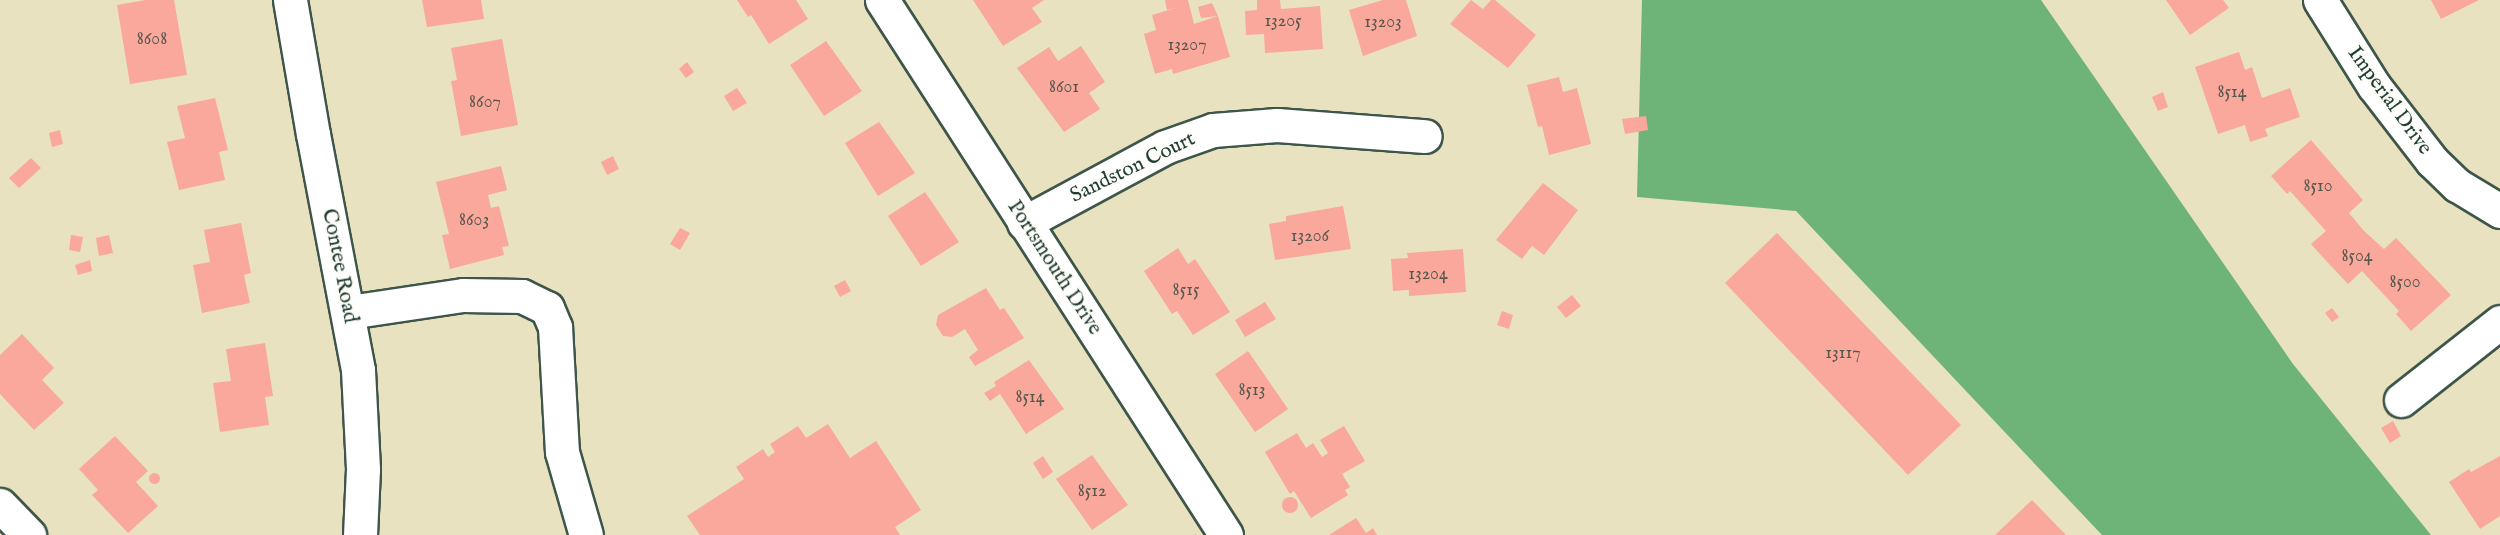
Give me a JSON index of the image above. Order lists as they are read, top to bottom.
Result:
{
  "streets": {
    "street": [
      "Imperial Drive",
      "Sandston Court",
      "Contee Road",
      "Portsmouth Drive"
    ]
  },
  "crossings": [
    ["Sandston Court", "Portsmouth Drive"]
  ],
  "house_numbers": [
    "13205",
    "13203",
    "8608",
    "13207",
    "8601",
    "8514",
    "8607",
    "8510",
    "8603",
    "13206",
    "8504",
    "13204",
    "8500",
    "8515",
    "13117",
    "8513",
    "8514",
    "8512"
  ]
}
